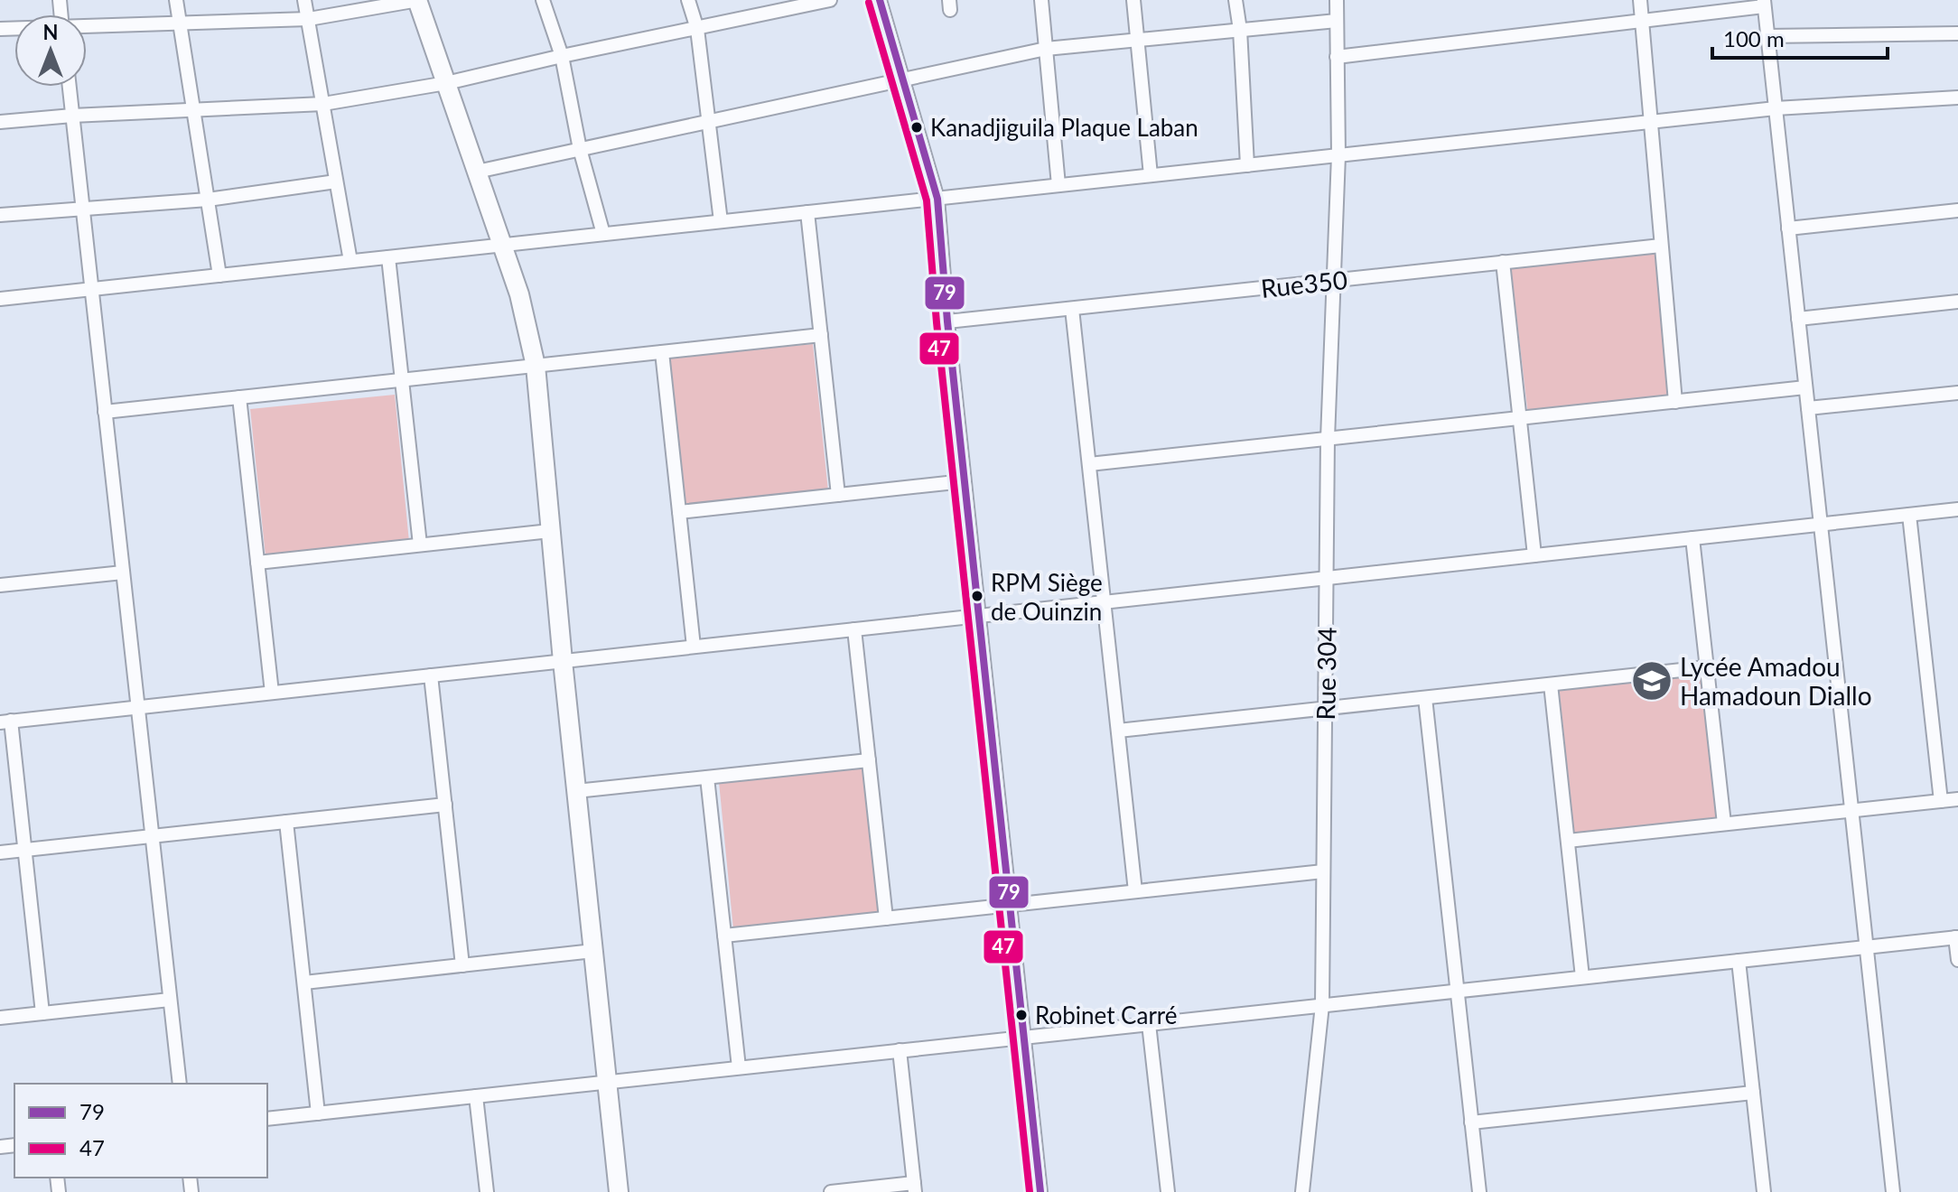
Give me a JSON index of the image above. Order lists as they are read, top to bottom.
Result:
{
  "streets": {
    "street": ["Rue350", "Rue 304"]
  },
  "crossings": [
    ["Rue350", "Rue 304"]
  ],
  "places": {
    "other": ["Kanadjiguila Plaque Laban", "RPM Siège de Ouinzin", "Robinet Carré"],
    "school or university": ["Lycée Amadou Hamadoun Diallo"]
  },
  "lines": ["transit line 79", "transit line 47"],
  "legend": ["79", "47"],
  "scale_bar": "100 m",
  "north": "top"
}
